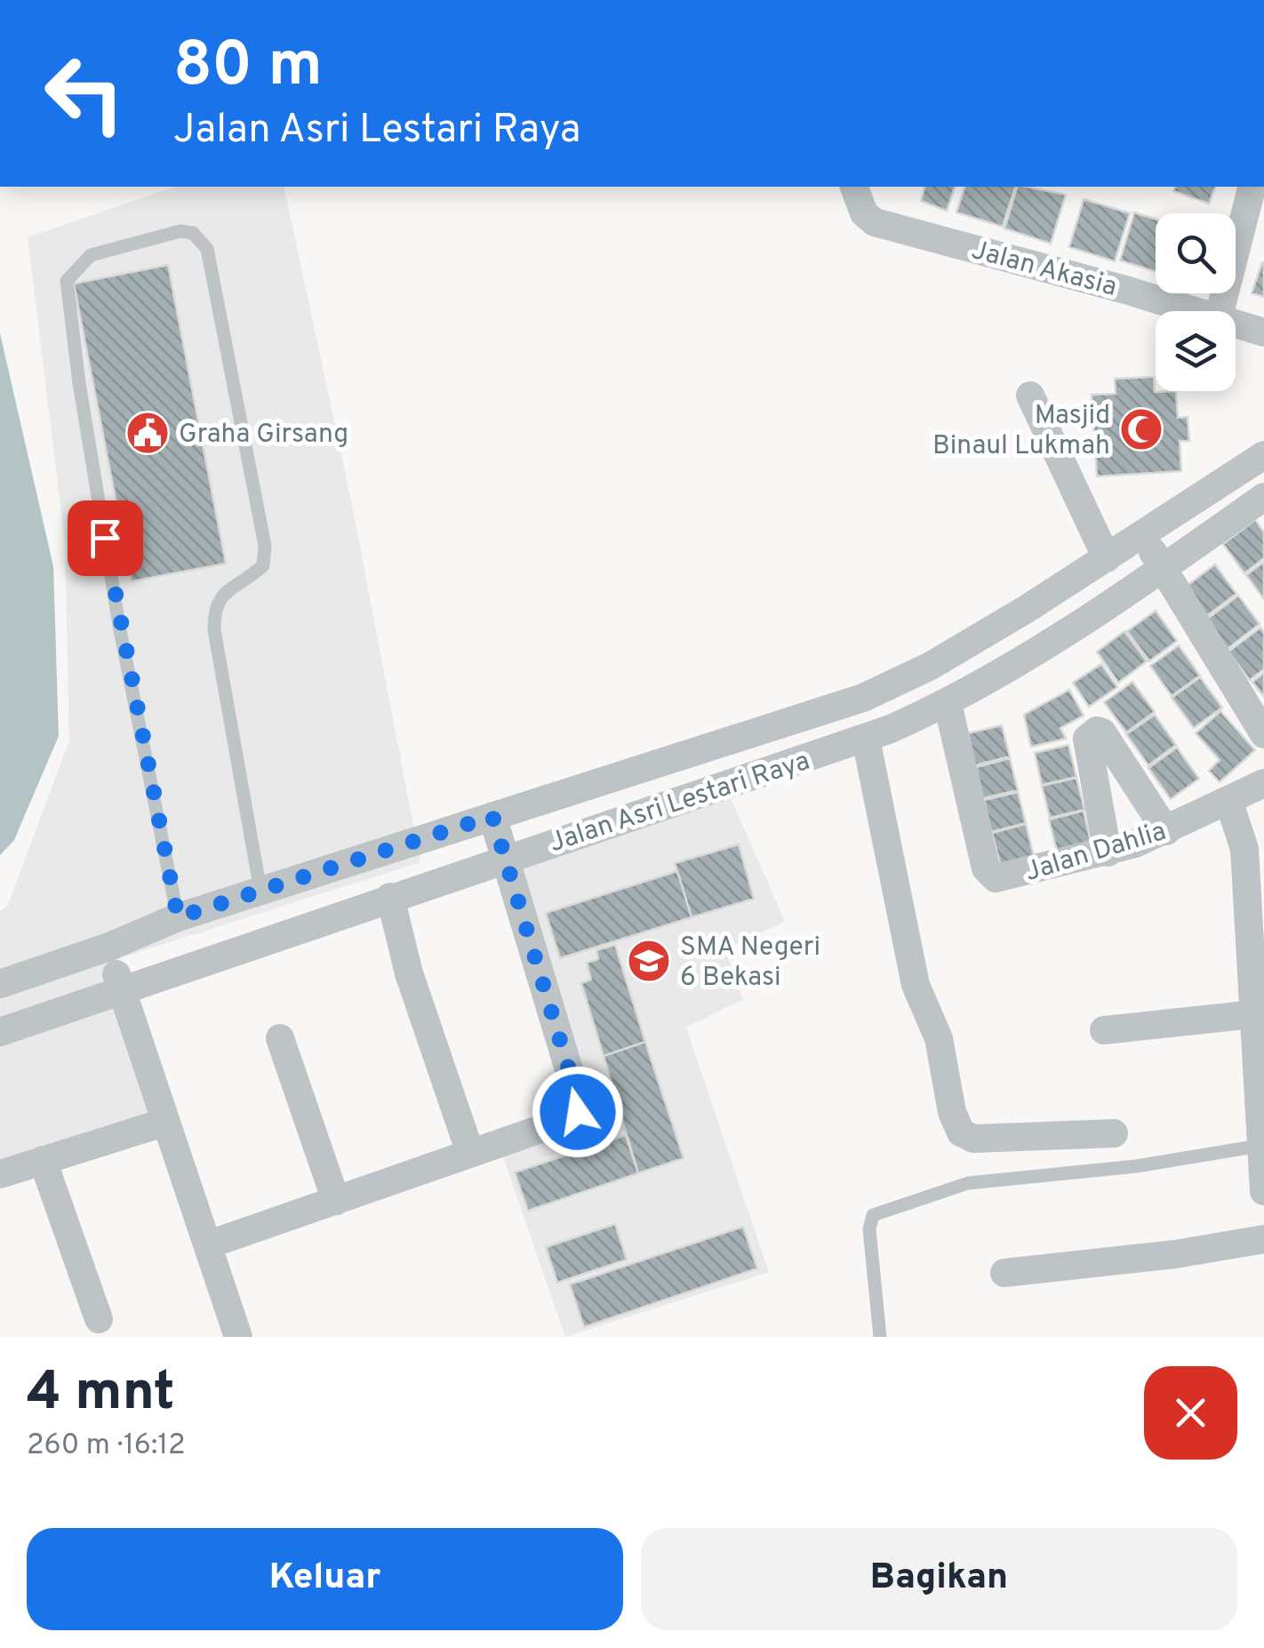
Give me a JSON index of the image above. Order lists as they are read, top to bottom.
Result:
{
  "streets": {
    "street": ["Jalan Akasia", "Jalan Asri Lestari Raya", "Jalan Dahlia"]
  },
  "crossings": [
    ["Jalan Asri Lestari Raya", "Jalan Dahlia"]
  ],
  "places": {
    "mosque": ["Masjid Binaul Lukmah"],
    "public building": ["Graha Girsang"],
    "school or university": ["SMA Negeri 6 Bekasi"]
  },
  "page": {
    "turn": ["80 m", "Jalan Asri Lestari Raya"],
    "heading": ["4 mnt", "260 m · 16:12"],
    "buttons": ["Keluar", "Bagikan"]
  }
}
